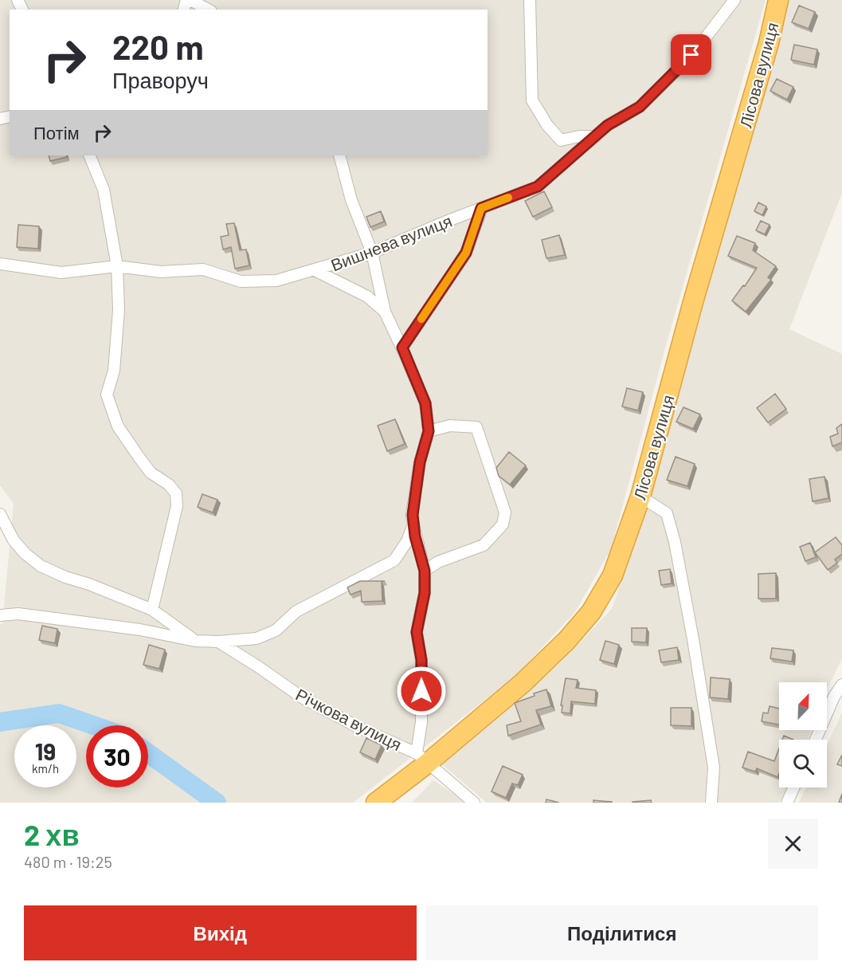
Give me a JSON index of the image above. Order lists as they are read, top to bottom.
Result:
{
  "streets": {
    "highway": ["Лісова вулиця"],
    "street": ["Вишнева вулиця", "Річкова вулиця"]
  },
  "crossings": [
    ["Лісова вулиця", "Річкова вулиця"]
  ],
  "north": "top right",
  "page": {
    "turn": ["220 m", "Праворуч"],
    "then": "Потім",
    "speed": "19 km/h",
    "limit": "30",
    "heading": ["2 хв", "480 m · 19:25"],
    "buttons": ["Вихід", "Поділитися"]
  }
}
